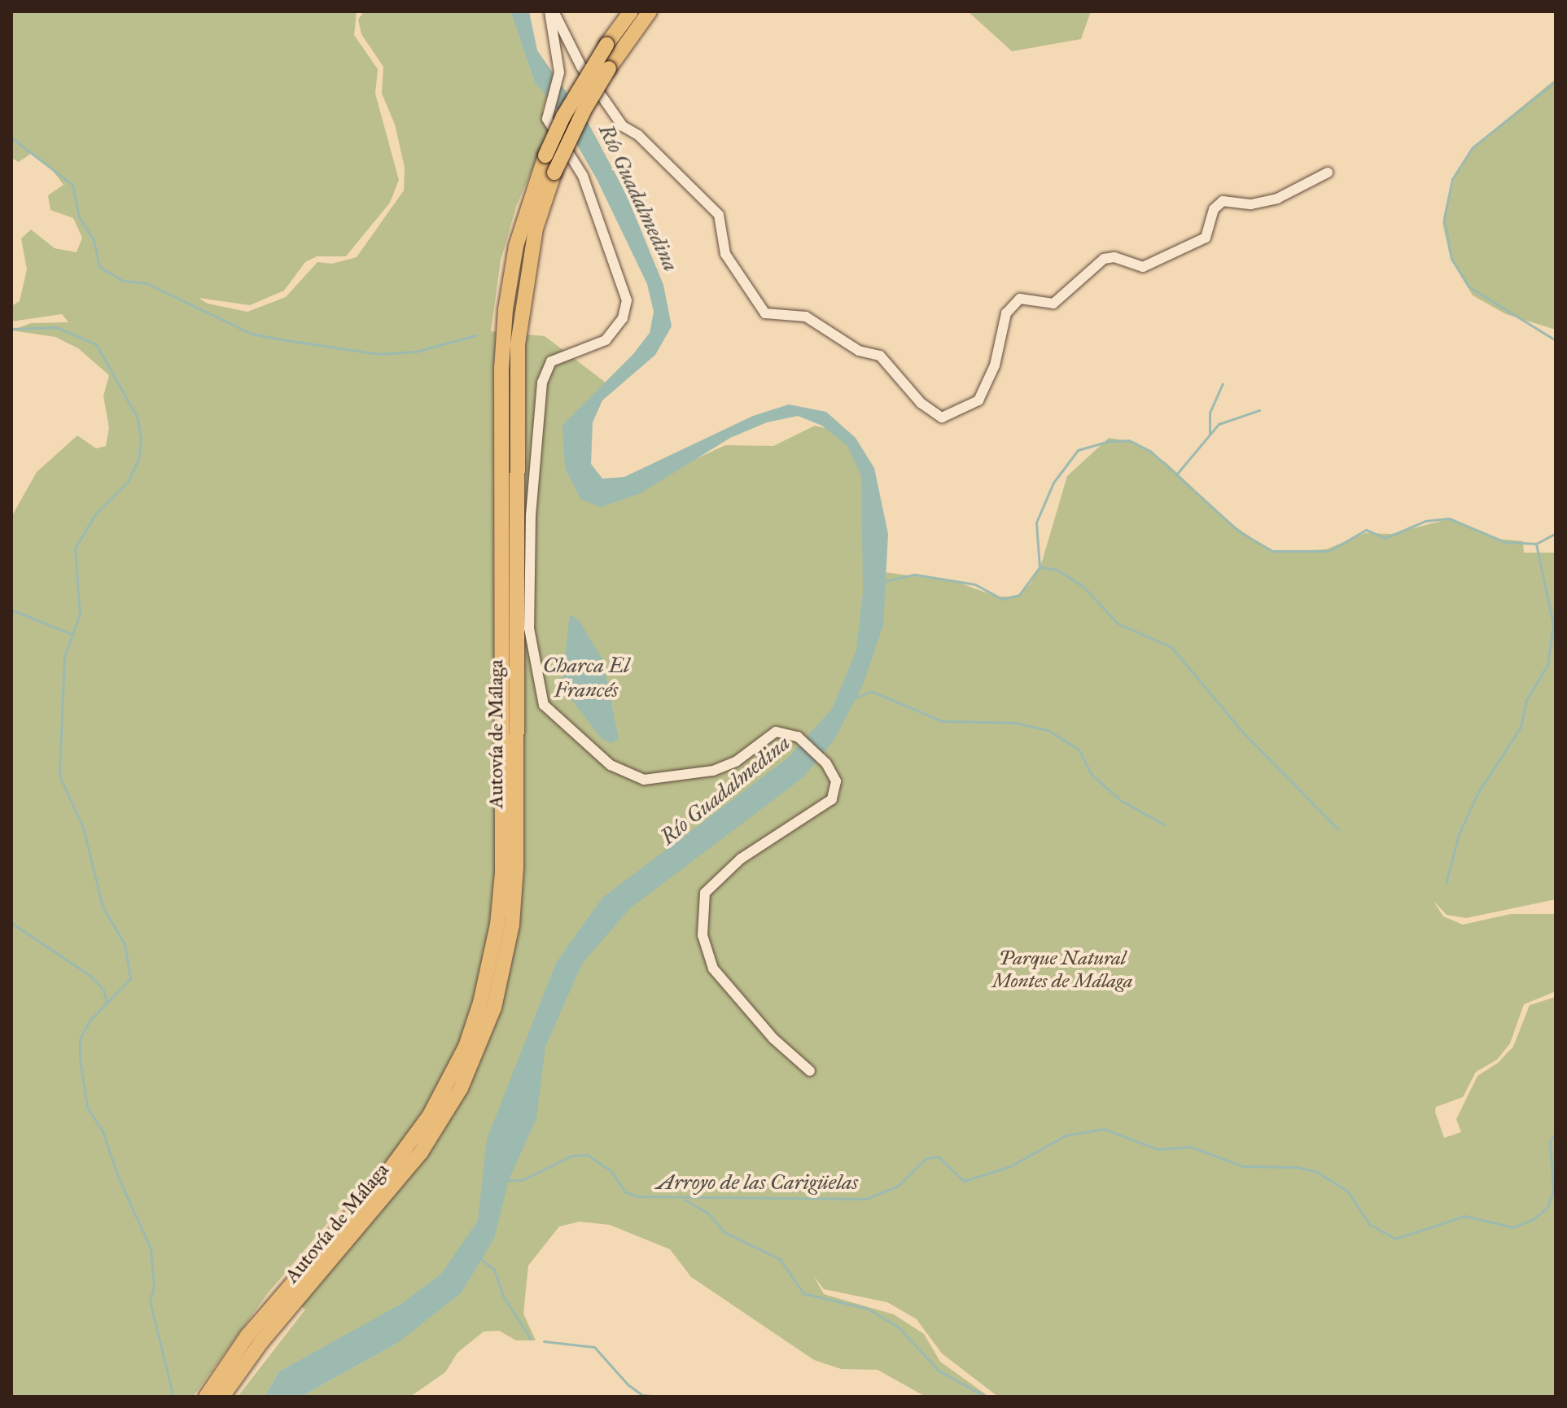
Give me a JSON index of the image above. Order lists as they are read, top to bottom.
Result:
{
  "streets": {
    "highway": ["Autovía de Málaga"]
  },
  "water": ["Río Guadalmedina", "Charca El Francés", "Arroyo de las Carigüelas"],
  "parks": ["Parque Natural Montes de Málaga"]
}
